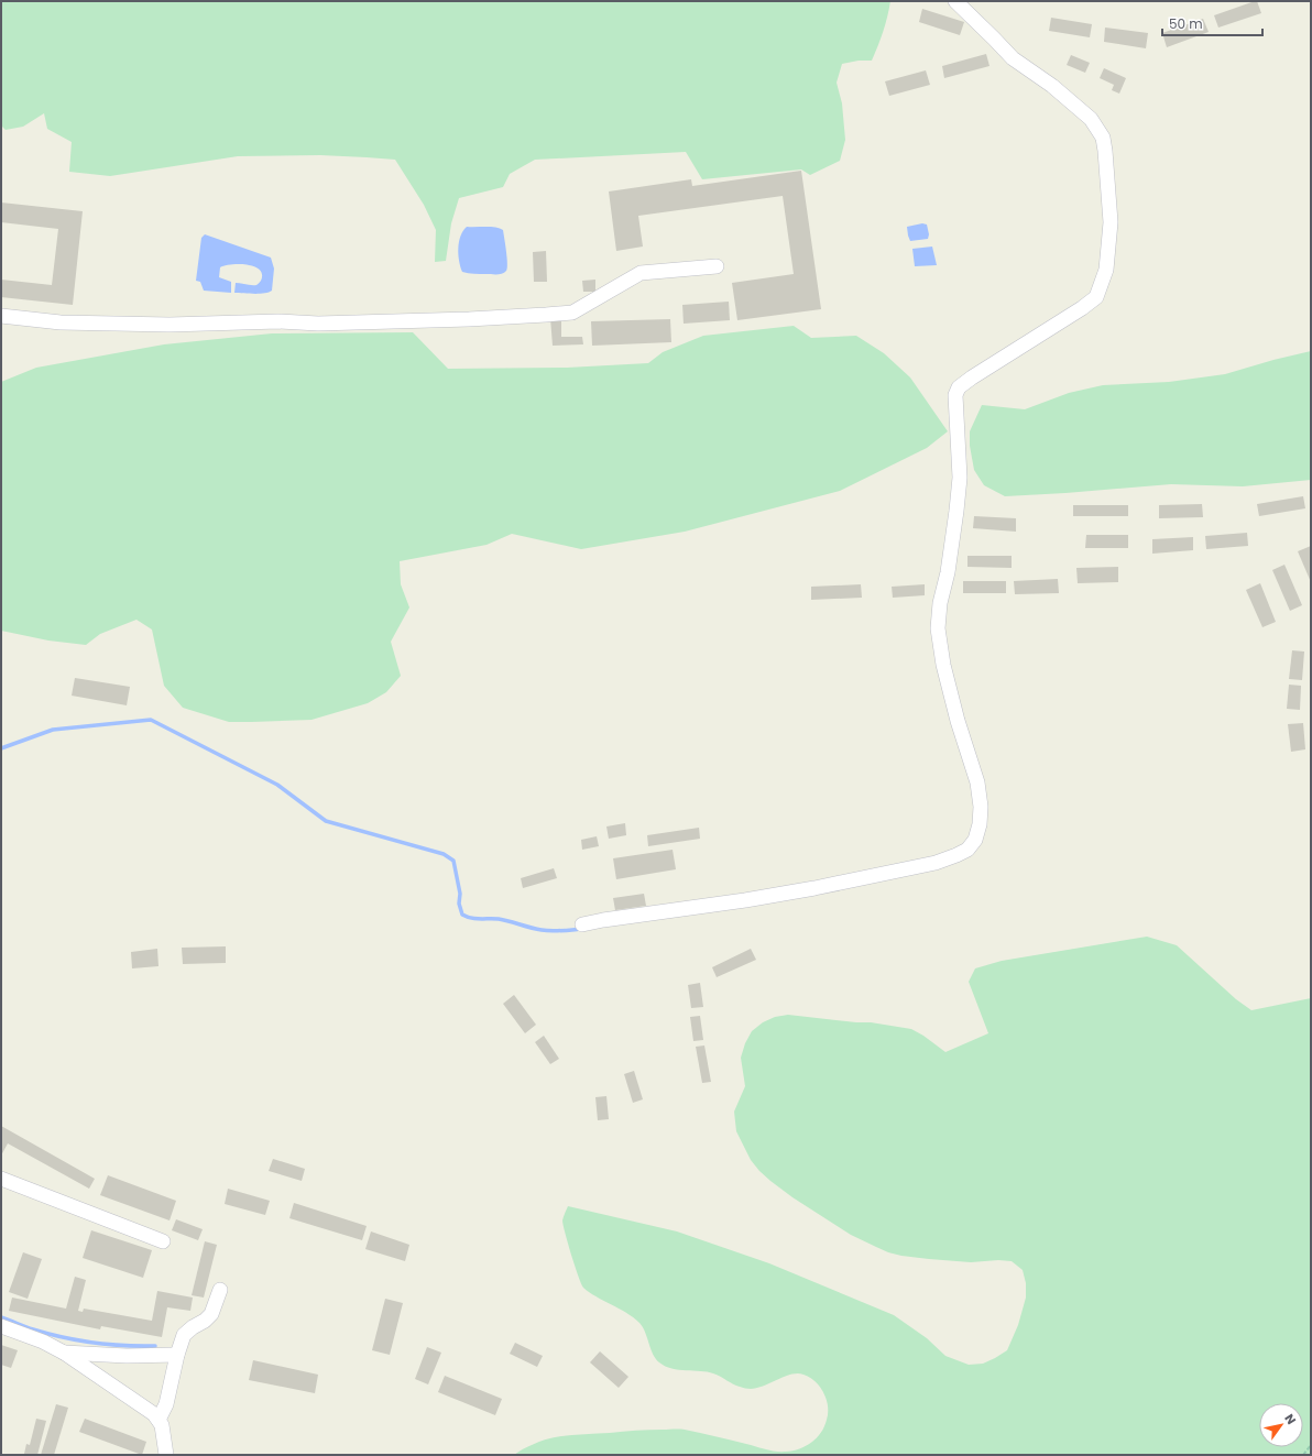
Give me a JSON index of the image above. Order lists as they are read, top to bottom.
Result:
{
  "scale_bar": "50 m",
  "north": "top right"
}
